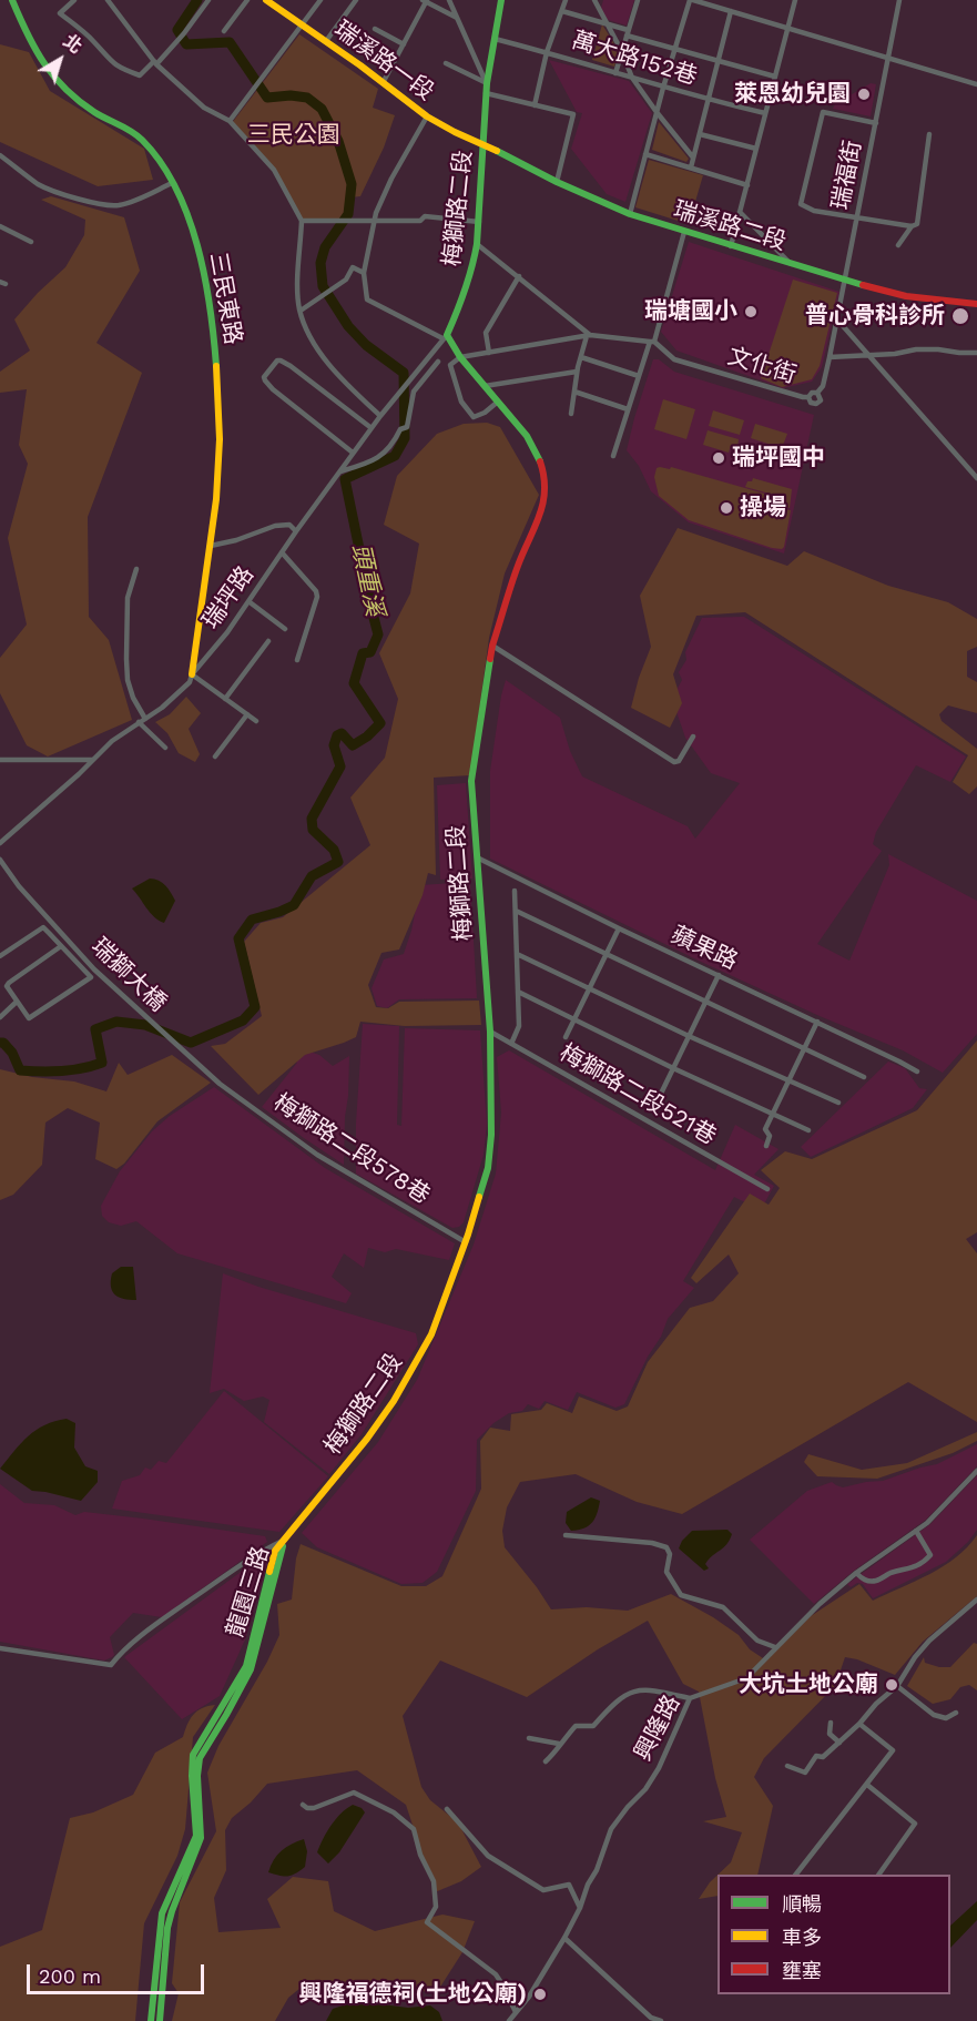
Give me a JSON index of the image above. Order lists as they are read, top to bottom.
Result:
{
  "streets": {
    "street": [
      "萬大路152巷",
      "瑞溪路一段",
      "瑞福街",
      "梅獅路二段",
      "瑞溪路二段",
      "三民東路",
      "文化街",
      "瑞坪路",
      "蘋果路",
      "瑞獅大橋",
      "梅獅路二段521巷",
      "梅獅路二段578巷",
      "龍園三路",
      "興隆路"
    ]
  },
  "crossings": [
    ["萬大路152巷", "梅獅路二段"],
    ["瑞溪路一段", "梅獅路二段"],
    ["瑞溪路一段", "瑞溪路二段"],
    ["瑞福街", "瑞溪路二段"],
    ["瑞福街", "文化街"],
    ["梅獅路二段", "瑞溪路二段"],
    ["梅獅路二段", "瑞坪路"],
    ["梅獅路二段", "蘋果路"],
    ["梅獅路二段", "梅獅路二段521巷"],
    ["梅獅路二段", "梅獅路二段578巷"],
    ["梅獅路二段", "龍園三路"],
    ["三民東路", "瑞坪路"],
    ["瑞獅大橋", "梅獅路二段578巷"]
  ],
  "water": ["頭重溪"],
  "parks": ["三民公園"],
  "places": [
    "萊恩幼兒園",
    "瑞塘國小",
    "普心骨科診所",
    "瑞坪國中",
    "操場",
    "大坑土地公廟",
    "興隆福德祠(土地公廟)"
  ],
  "legend": ["順暢", "車多", "壅塞"],
  "scale_bar": "200 m",
  "north": "top right"
}
